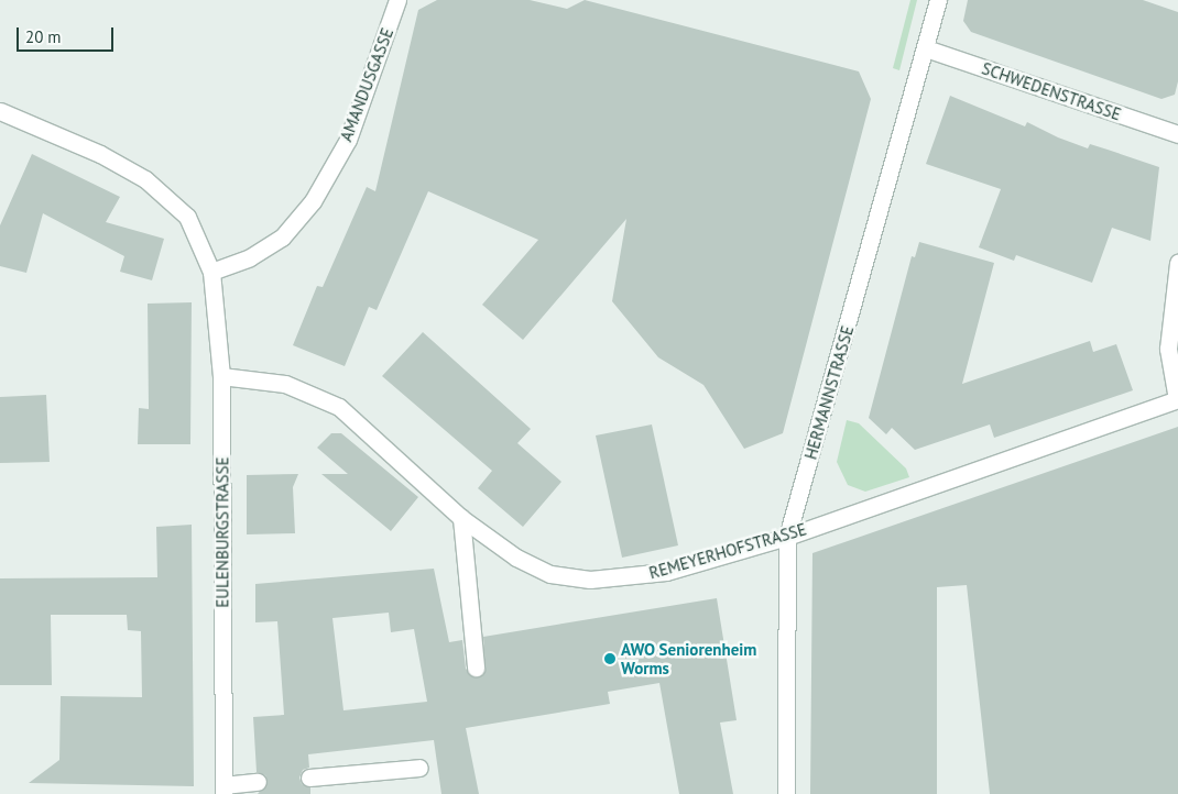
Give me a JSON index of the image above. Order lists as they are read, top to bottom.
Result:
{
  "streets": {
    "street": [
      "AMANDUSGASSE",
      "SCHWEDENSTRASSE",
      "HERMANNSTRASSE",
      "EULENBURGSTRASSE",
      "REMEYERHOFSTRASSE"
    ]
  },
  "crossings": [
    ["AMANDUSGASSE", "EULENBURGSTRASSE"],
    ["SCHWEDENSTRASSE", "HERMANNSTRASSE"],
    ["HERMANNSTRASSE", "REMEYERHOFSTRASSE"],
    ["EULENBURGSTRASSE", "REMEYERHOFSTRASSE"]
  ],
  "places": ["AWO Seniorenheim Worms"],
  "scale_bar": "20 m"
}
